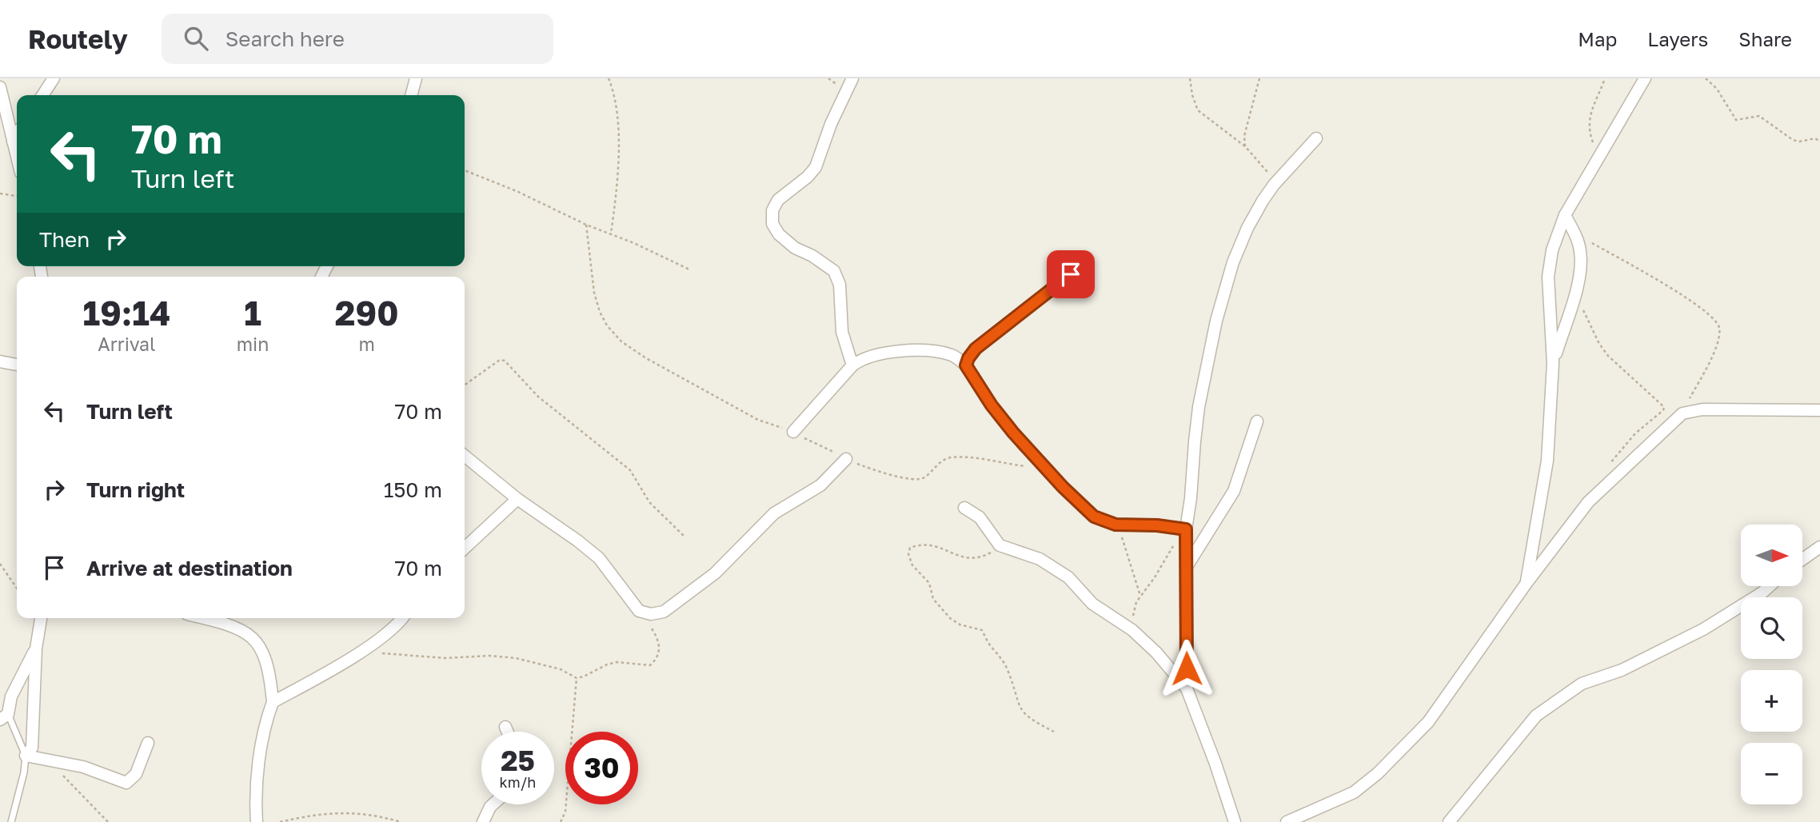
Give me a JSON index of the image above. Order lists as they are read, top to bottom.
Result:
{
  "north": "right",
  "page": {
    "header": "Routely",
    "search": "Search here",
    "nav": ["Map", "Layers", "Share"],
    "turn": ["70 m", "Turn left"],
    "then": "Then",
    "eta": [
      "19:14",
      "Arrival",
      "1",
      "min",
      "290",
      "m"
    ],
    "list": [
      {
        "name": "Turn left",
        "value": "70 m"
      },
      {
        "name": "Turn right",
        "value": "150 m"
      },
      {
        "name": "Arrive at destination",
        "value": "70 m"
      }
    ],
    "map_buttons": ["+", "−"],
    "speed": "25 km/h",
    "limit": "30"
  }
}
